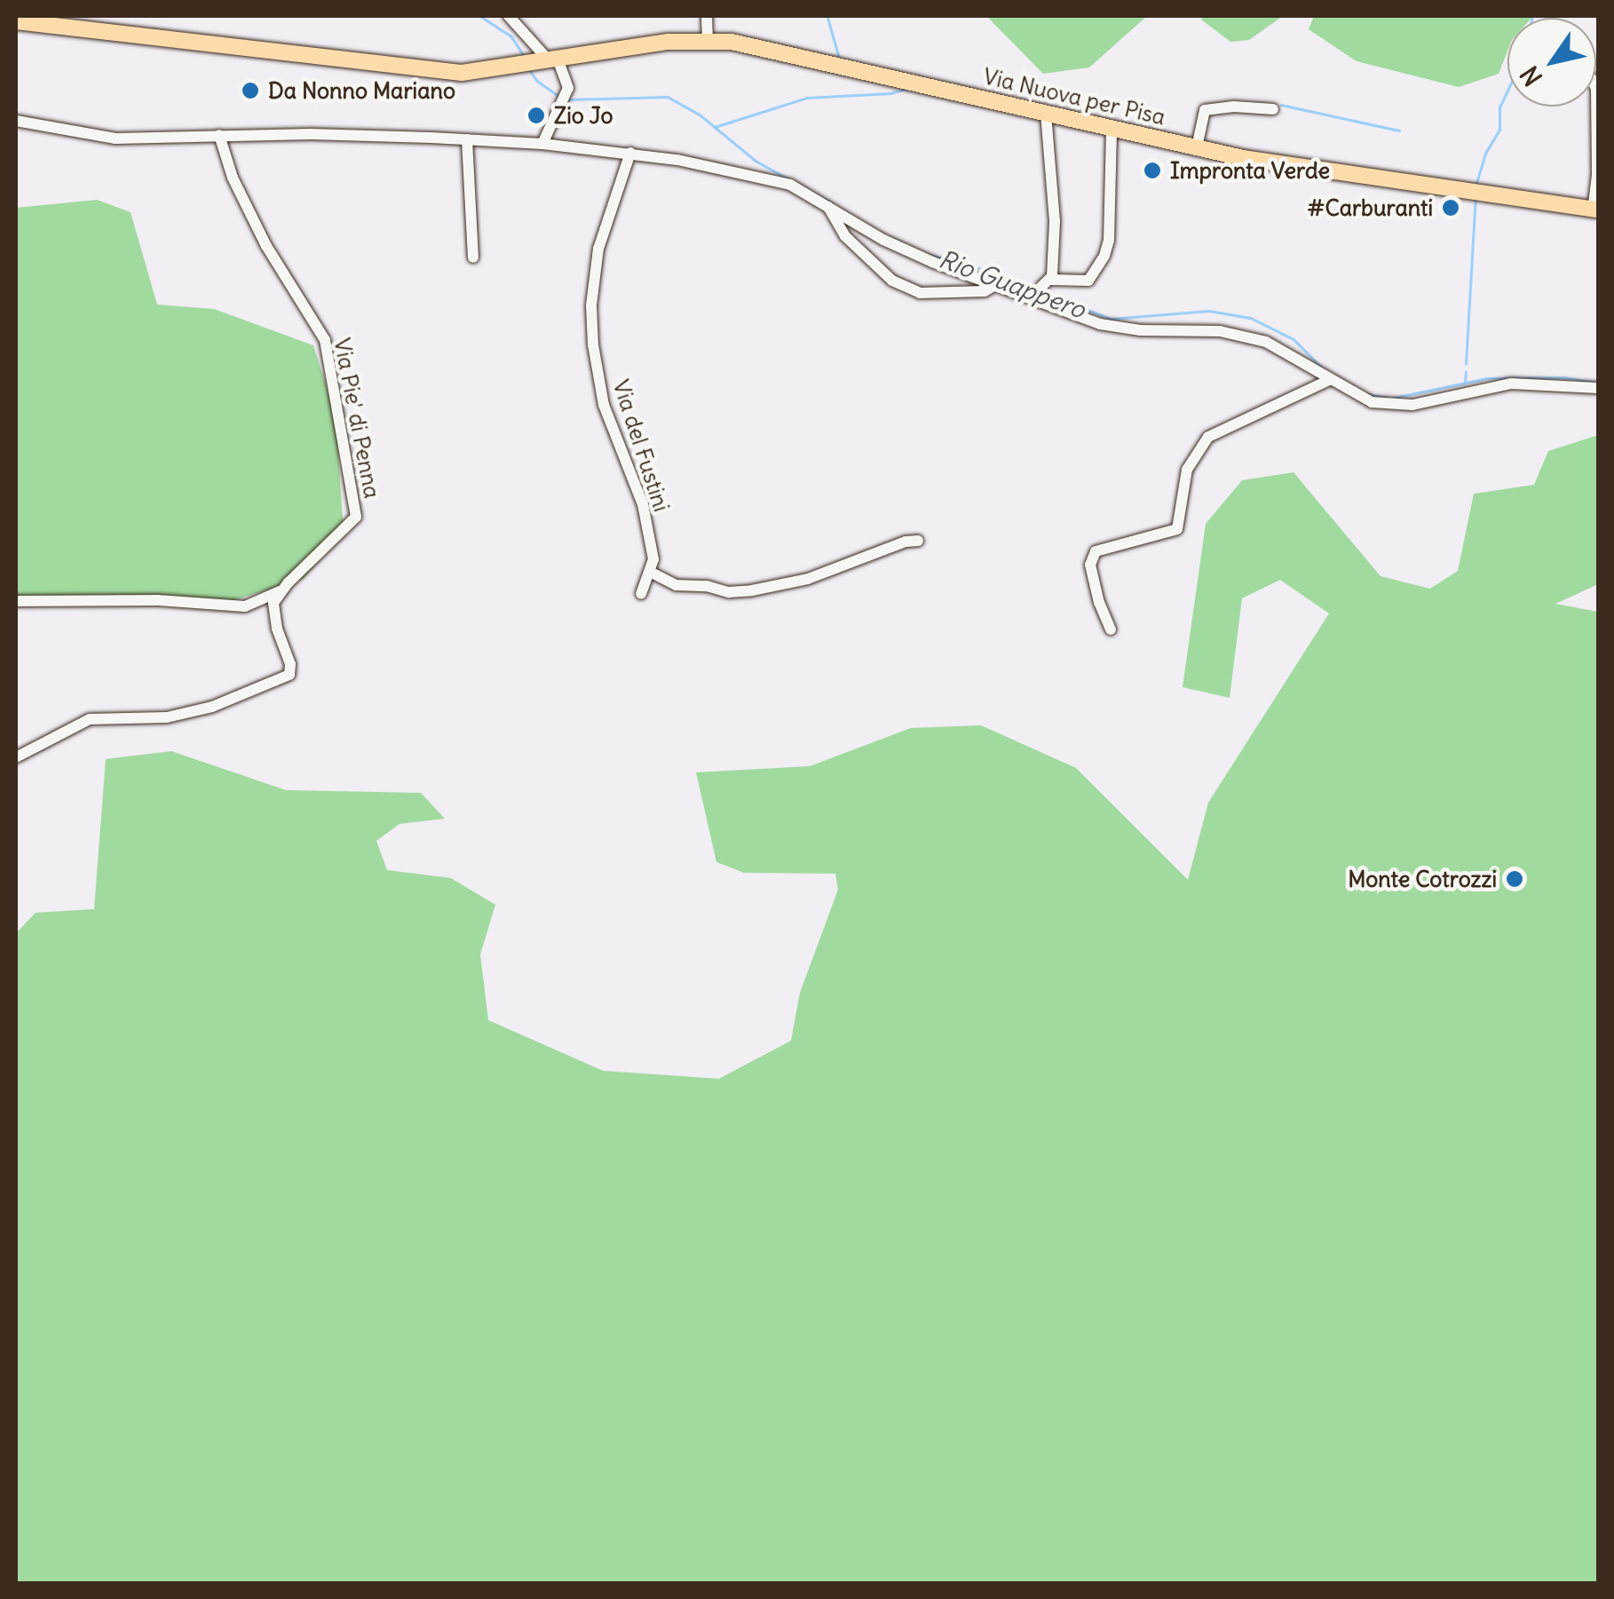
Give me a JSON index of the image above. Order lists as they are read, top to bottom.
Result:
{
  "streets": {
    "main road": ["Via Nuova per Pisa"],
    "street": ["Via Pie' di Penna", "Via del Fustini"]
  },
  "water": ["Rio Guappero"],
  "places": [
    "Da Nonno Mariano",
    "Zio Jo",
    "Impronta Verde",
    "#Carburanti",
    "Monte Cotrozzi"
  ],
  "north": "bottom left"
}
